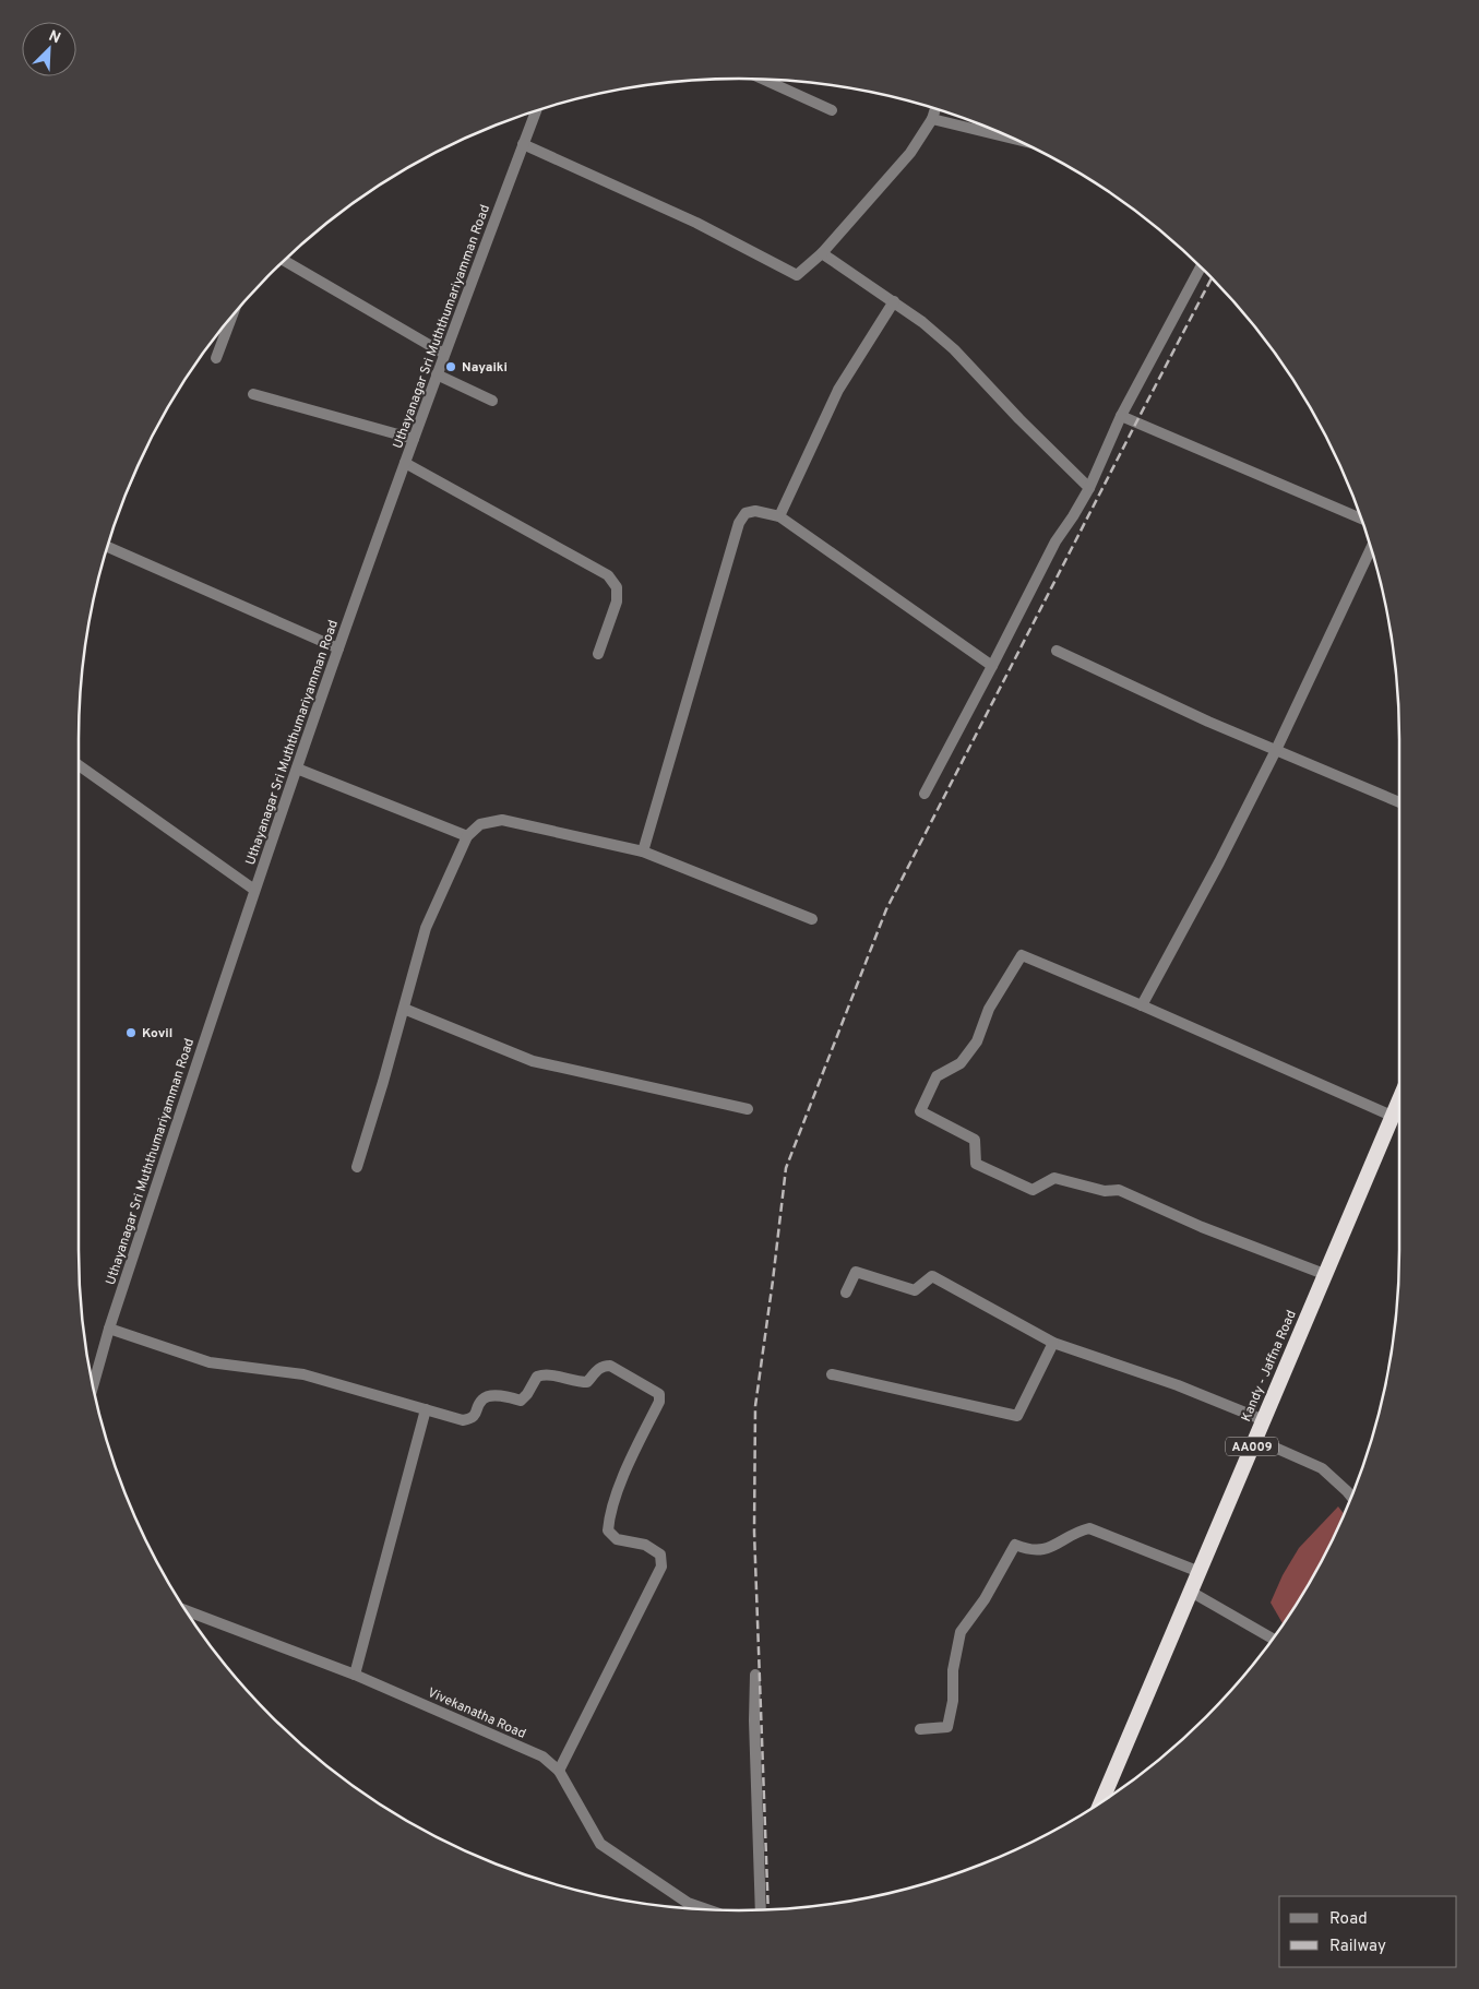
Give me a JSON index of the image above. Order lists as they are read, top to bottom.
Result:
{
  "streets": {
    "highway": ["Kandy - Jaffna Road", "AA009"],
    "street": ["Uthayanagar Sri Muththumariyamman Road", "Vivekanatha Road"]
  },
  "places": ["Nayaiki", "Kovil"],
  "legend": ["Road", "Railway"],
  "north": "top right"
}
